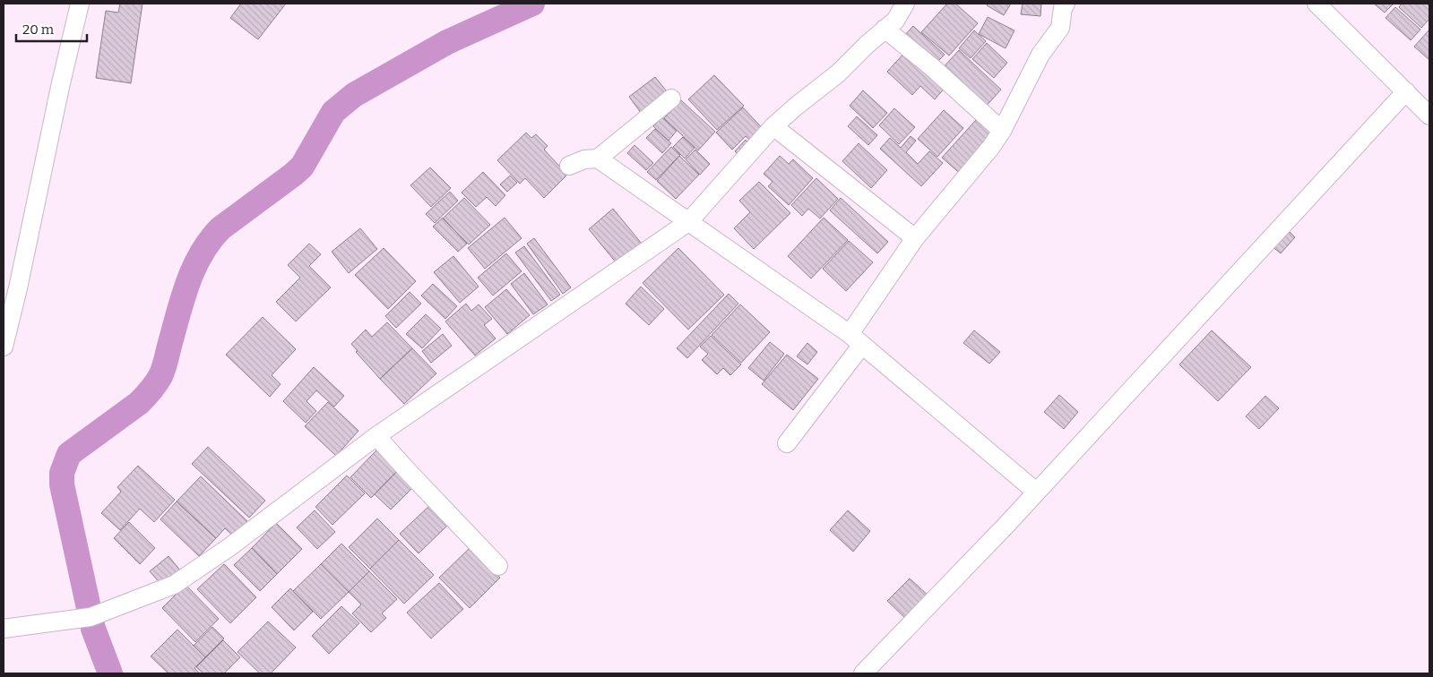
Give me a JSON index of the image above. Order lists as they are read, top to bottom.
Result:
{
  "scale_bar": "20 m"
}
